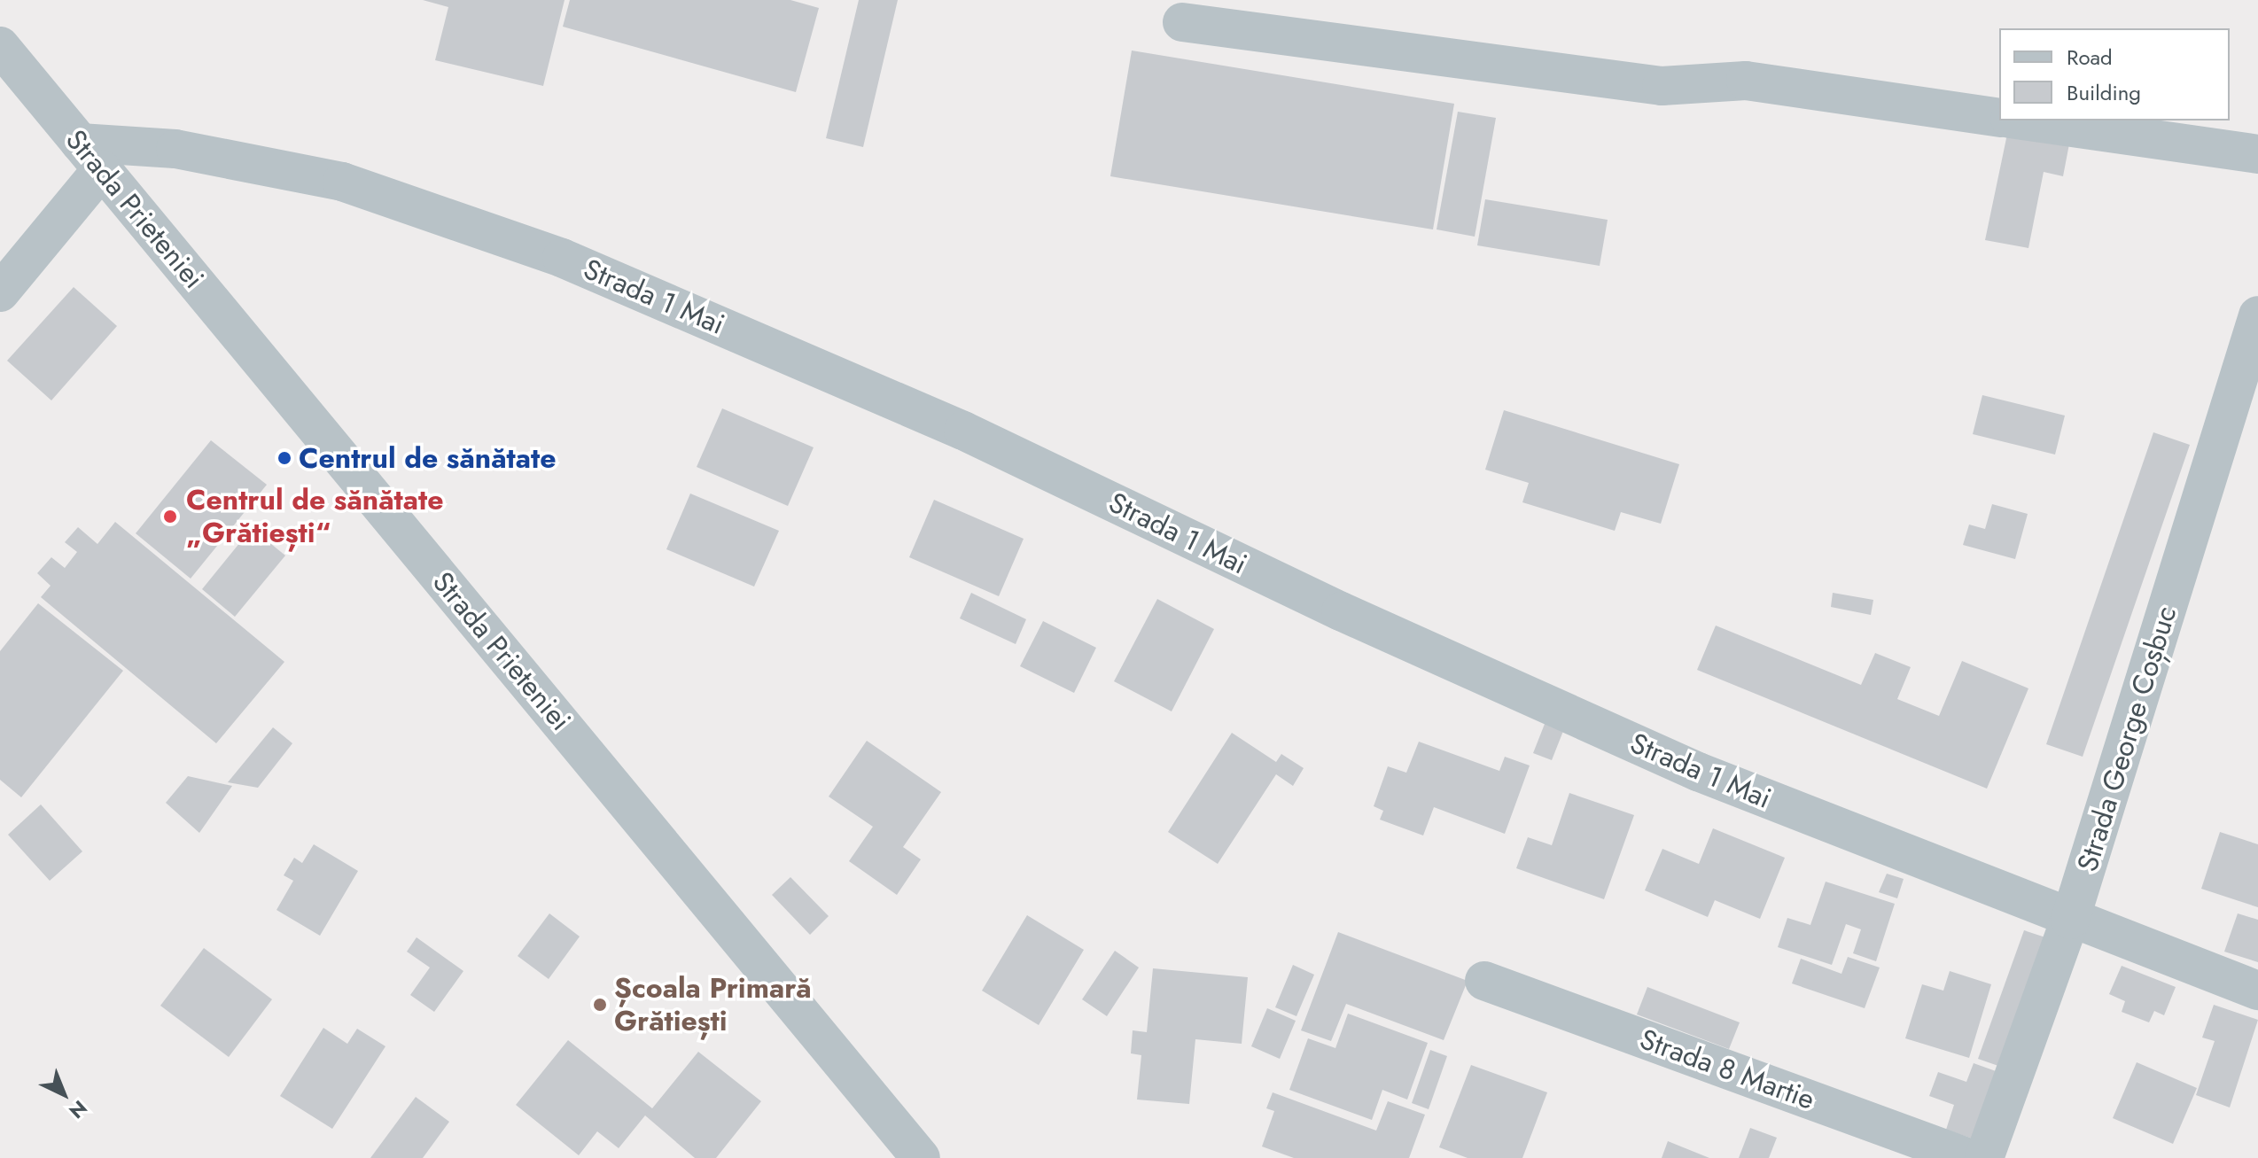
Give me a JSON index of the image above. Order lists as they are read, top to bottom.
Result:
{
  "streets": {
    "street": [
      "Strada Prieteniei",
      "Strada 1 Mai",
      "Strada George Coșbuc",
      "Strada 8 Martie"
    ]
  },
  "crossings": [
    ["Strada Prieteniei", "Strada 1 Mai"],
    ["Strada 1 Mai", "Strada George Coșbuc"]
  ],
  "places": ["Centrul de sănătate", "Centrul de sănătate „Grătiești“", "Școala Primară Grătiești"],
  "legend": ["Road", "Building"],
  "north": "bottom right"
}
